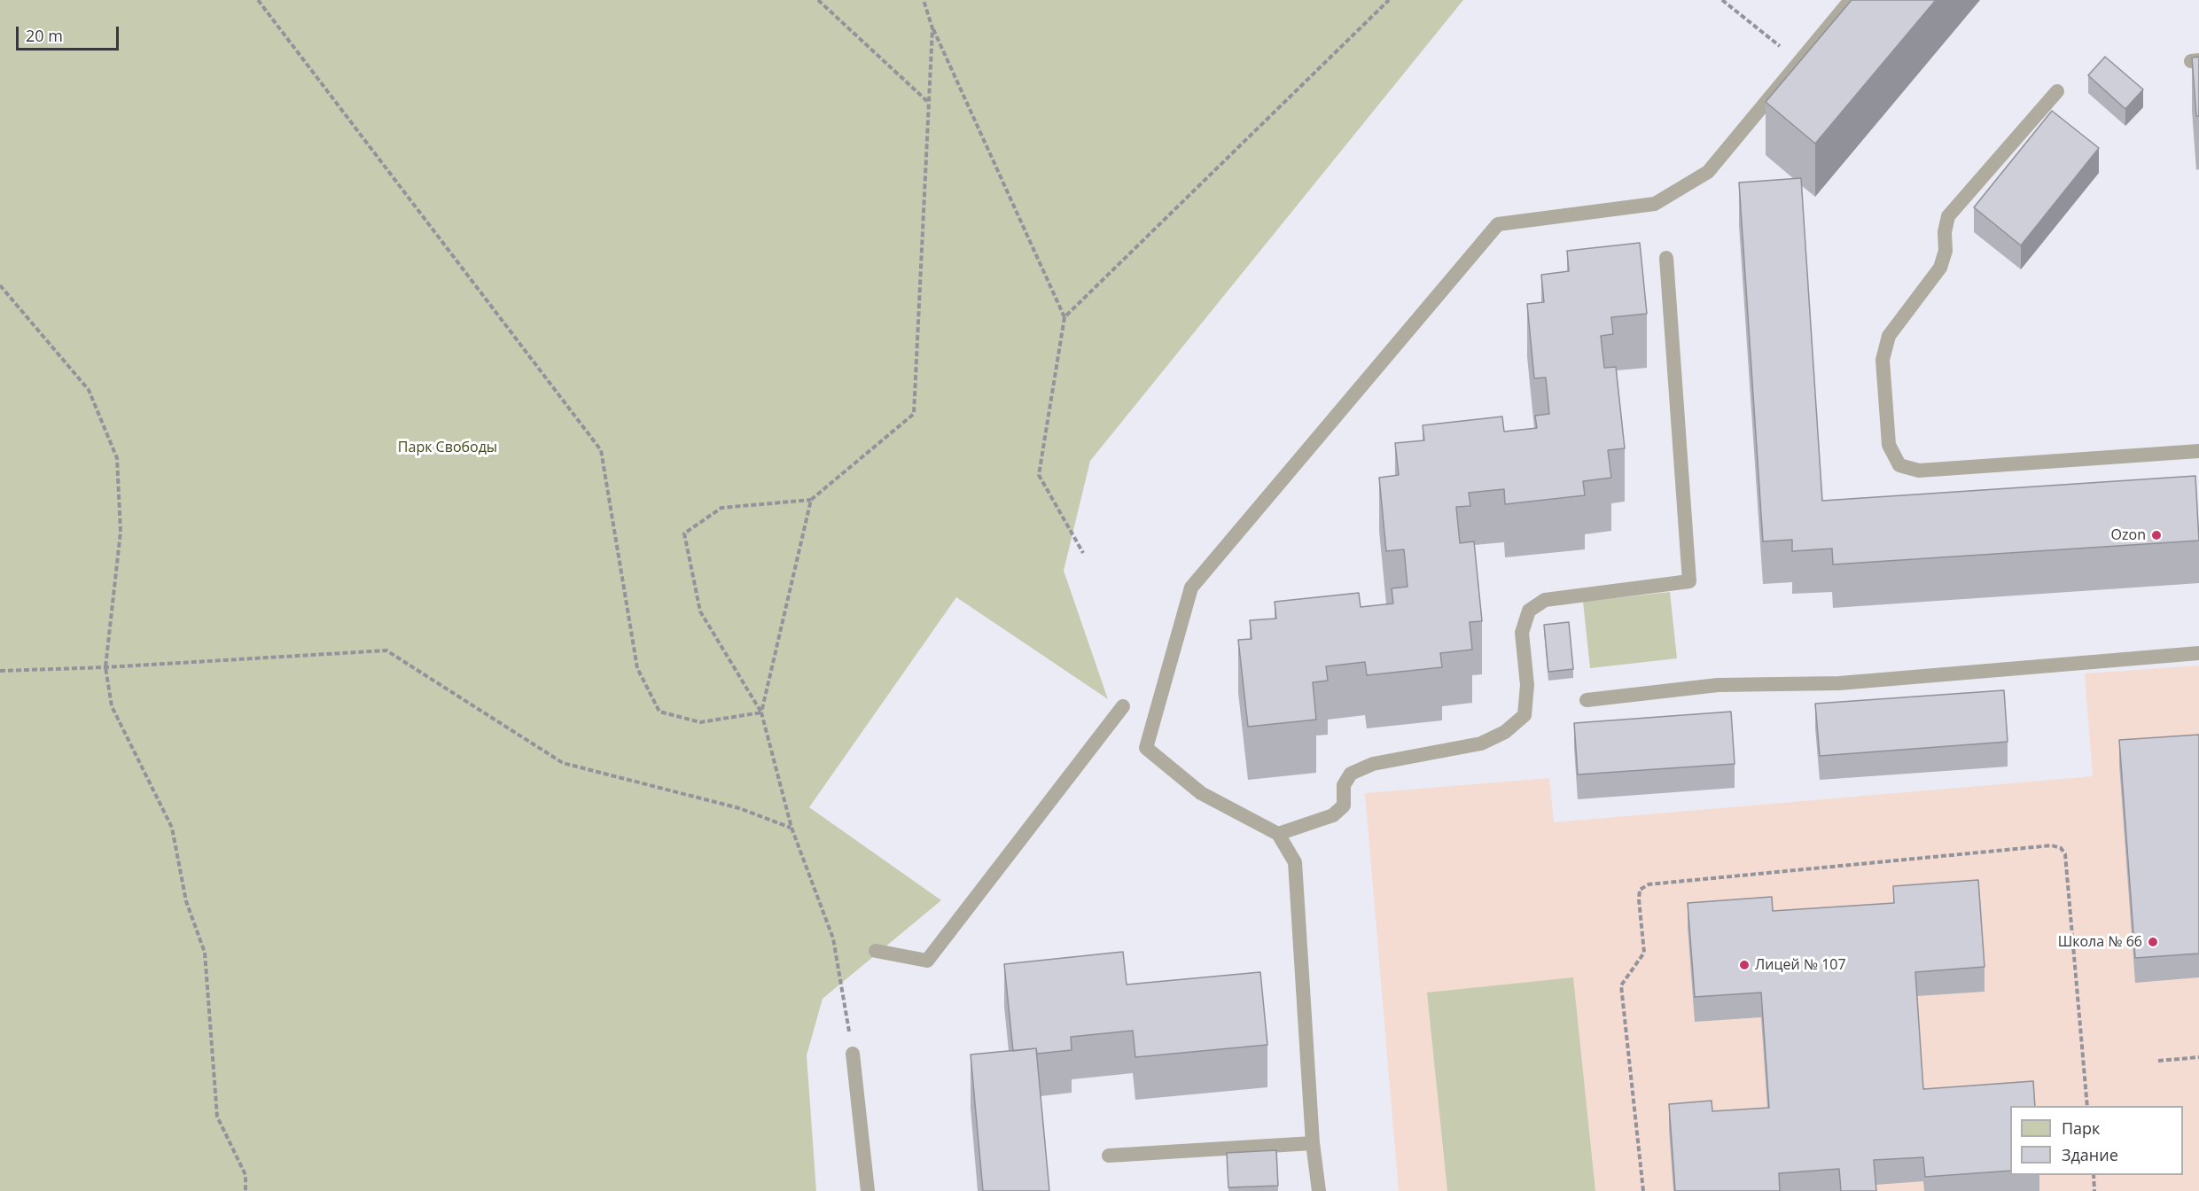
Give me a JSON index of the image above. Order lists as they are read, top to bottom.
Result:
{
  "parks": ["Парк Свободы"],
  "places": ["Ozon", "Школа № 66", "Лицей № 107"],
  "legend": ["Парк", "Здание"],
  "scale_bar": "20 m"
}
